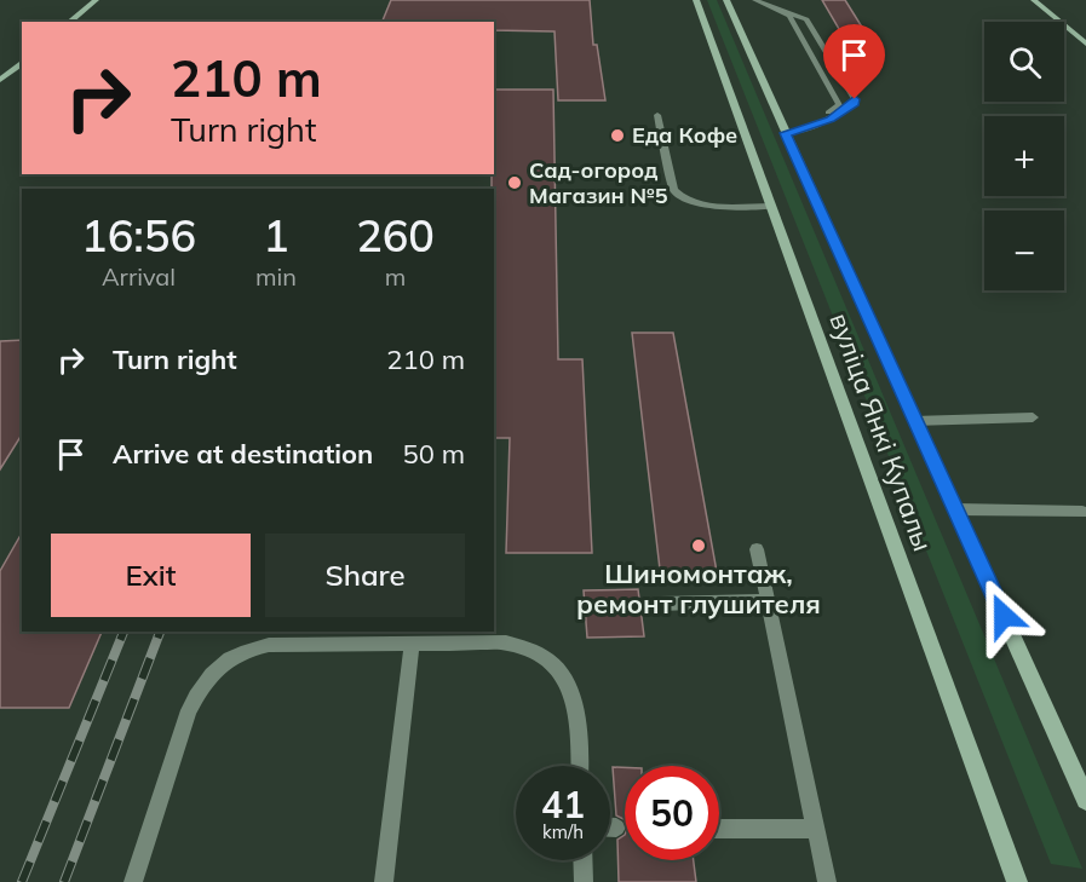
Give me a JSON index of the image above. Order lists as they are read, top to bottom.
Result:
{
  "streets": {
    "main road": ["вуліца Янкі Купалы"]
  },
  "places": ["Еда Кофе", "Сад-огород Магазин №5", "Шиномонтаж, ремонт глушителя"],
  "page": {
    "map_buttons": ["+", "−"],
    "turn": ["210 m", "Turn right"],
    "eta": [
      "16:56",
      "Arrival",
      "1",
      "min",
      "260",
      "m"
    ],
    "list": [
      {
        "name": "Turn right",
        "value": "210 m"
      },
      {
        "name": "Arrive at destination",
        "value": "50 m"
      }
    ],
    "buttons": ["Exit", "Share"],
    "speed": "41 km/h",
    "limit": "50"
  }
}
